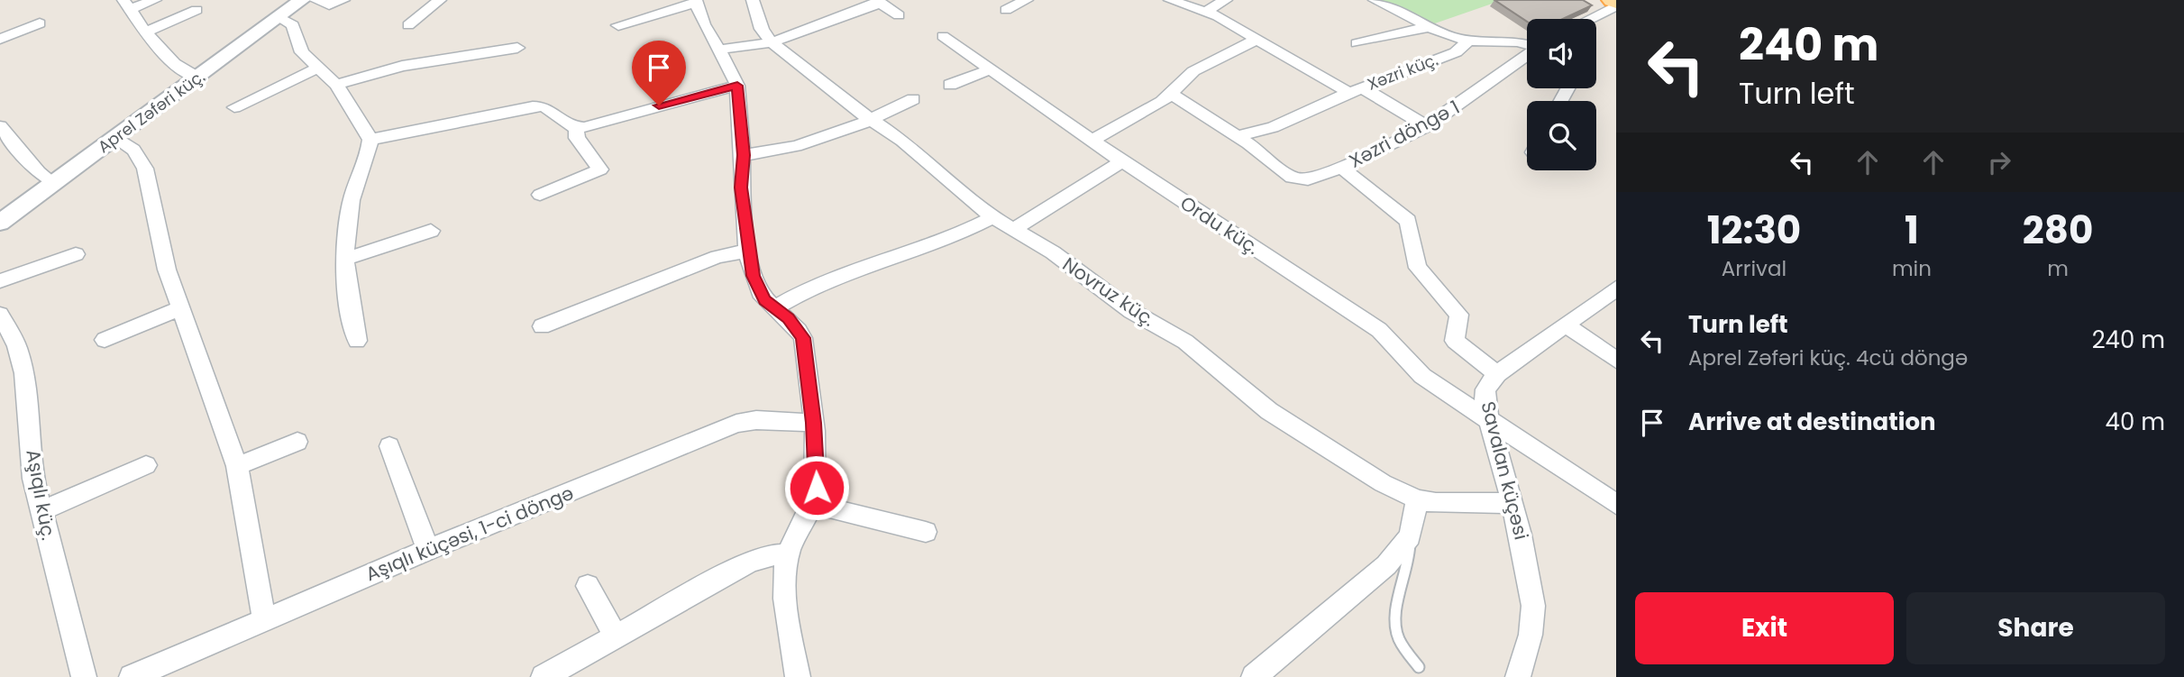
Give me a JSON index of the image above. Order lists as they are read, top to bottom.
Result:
{
  "streets": {
    "street": [
      "Xəzri küç.",
      "Aprel Zəfəri küç.",
      "Xəzri döngə 1",
      "Ordu küç.",
      "Novruz küç.",
      "Savalan küçəsi",
      "Aşıqlı küç.",
      "Aşıqlı küçəsi, 1-ci döngə"
    ]
  },
  "crossings": [
    ["Xəzri döngə 1", "Savalan küçəsi"],
    ["Ordu küç.", "Savalan küçəsi"],
    ["Novruz küç.", "Savalan küçəsi"]
  ],
  "page": {
    "turn": ["240 m", "Turn left"],
    "eta": [
      "12:30",
      "Arrival",
      "1",
      "min",
      "280",
      "m"
    ],
    "list": [
      {
        "name": "Turn left",
        "note": "Aprel Zəfəri küç. 4cü döngə",
        "value": "240 m"
      },
      {
        "name": "Arrive at destination",
        "value": "40 m"
      }
    ],
    "buttons": ["Exit", "Share"]
  }
}
